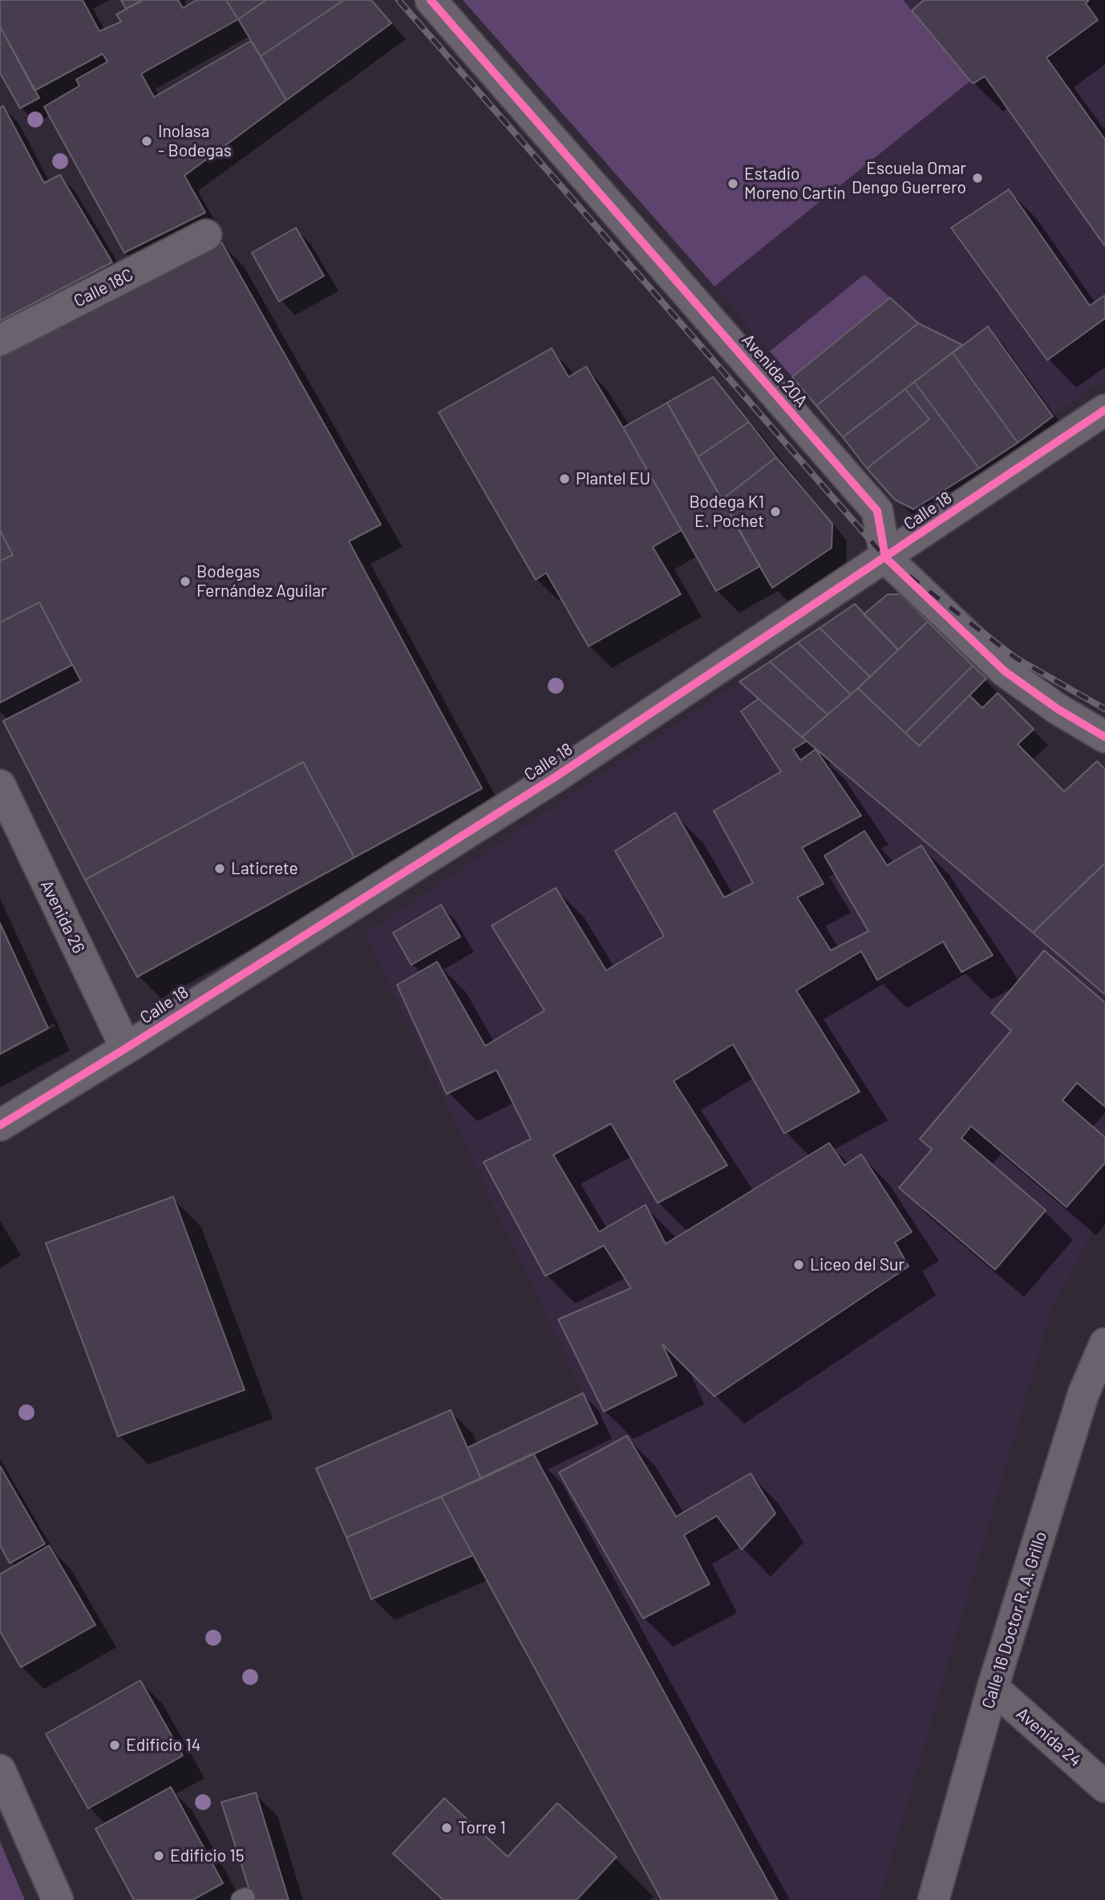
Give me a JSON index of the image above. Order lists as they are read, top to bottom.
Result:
{
  "streets": {
    "street": [
      "Calle 18C",
      "Avenida 20A",
      "Calle 18",
      "Avenida 26",
      "Calle 16 Doctor R. A. Grillo",
      "Avenida 24"
    ]
  },
  "crossings": [
    ["Avenida 20A", "Calle 18"],
    ["Calle 18", "Avenida 26"],
    ["Calle 16 Doctor R. A. Grillo", "Avenida 24"]
  ],
  "places": [
    "Inolasa - Bodegas",
    "Escuela Omar Dengo Guerrero",
    "Estadio Moreno Cartín",
    "Plantel EU",
    "Bodega K1 E. Pochet",
    "Bodegas Fernández Aguilar",
    "Laticrete",
    "Liceo del Sur",
    "Edificio 14",
    "Torre 1",
    "Edificio 15"
  ]
}
